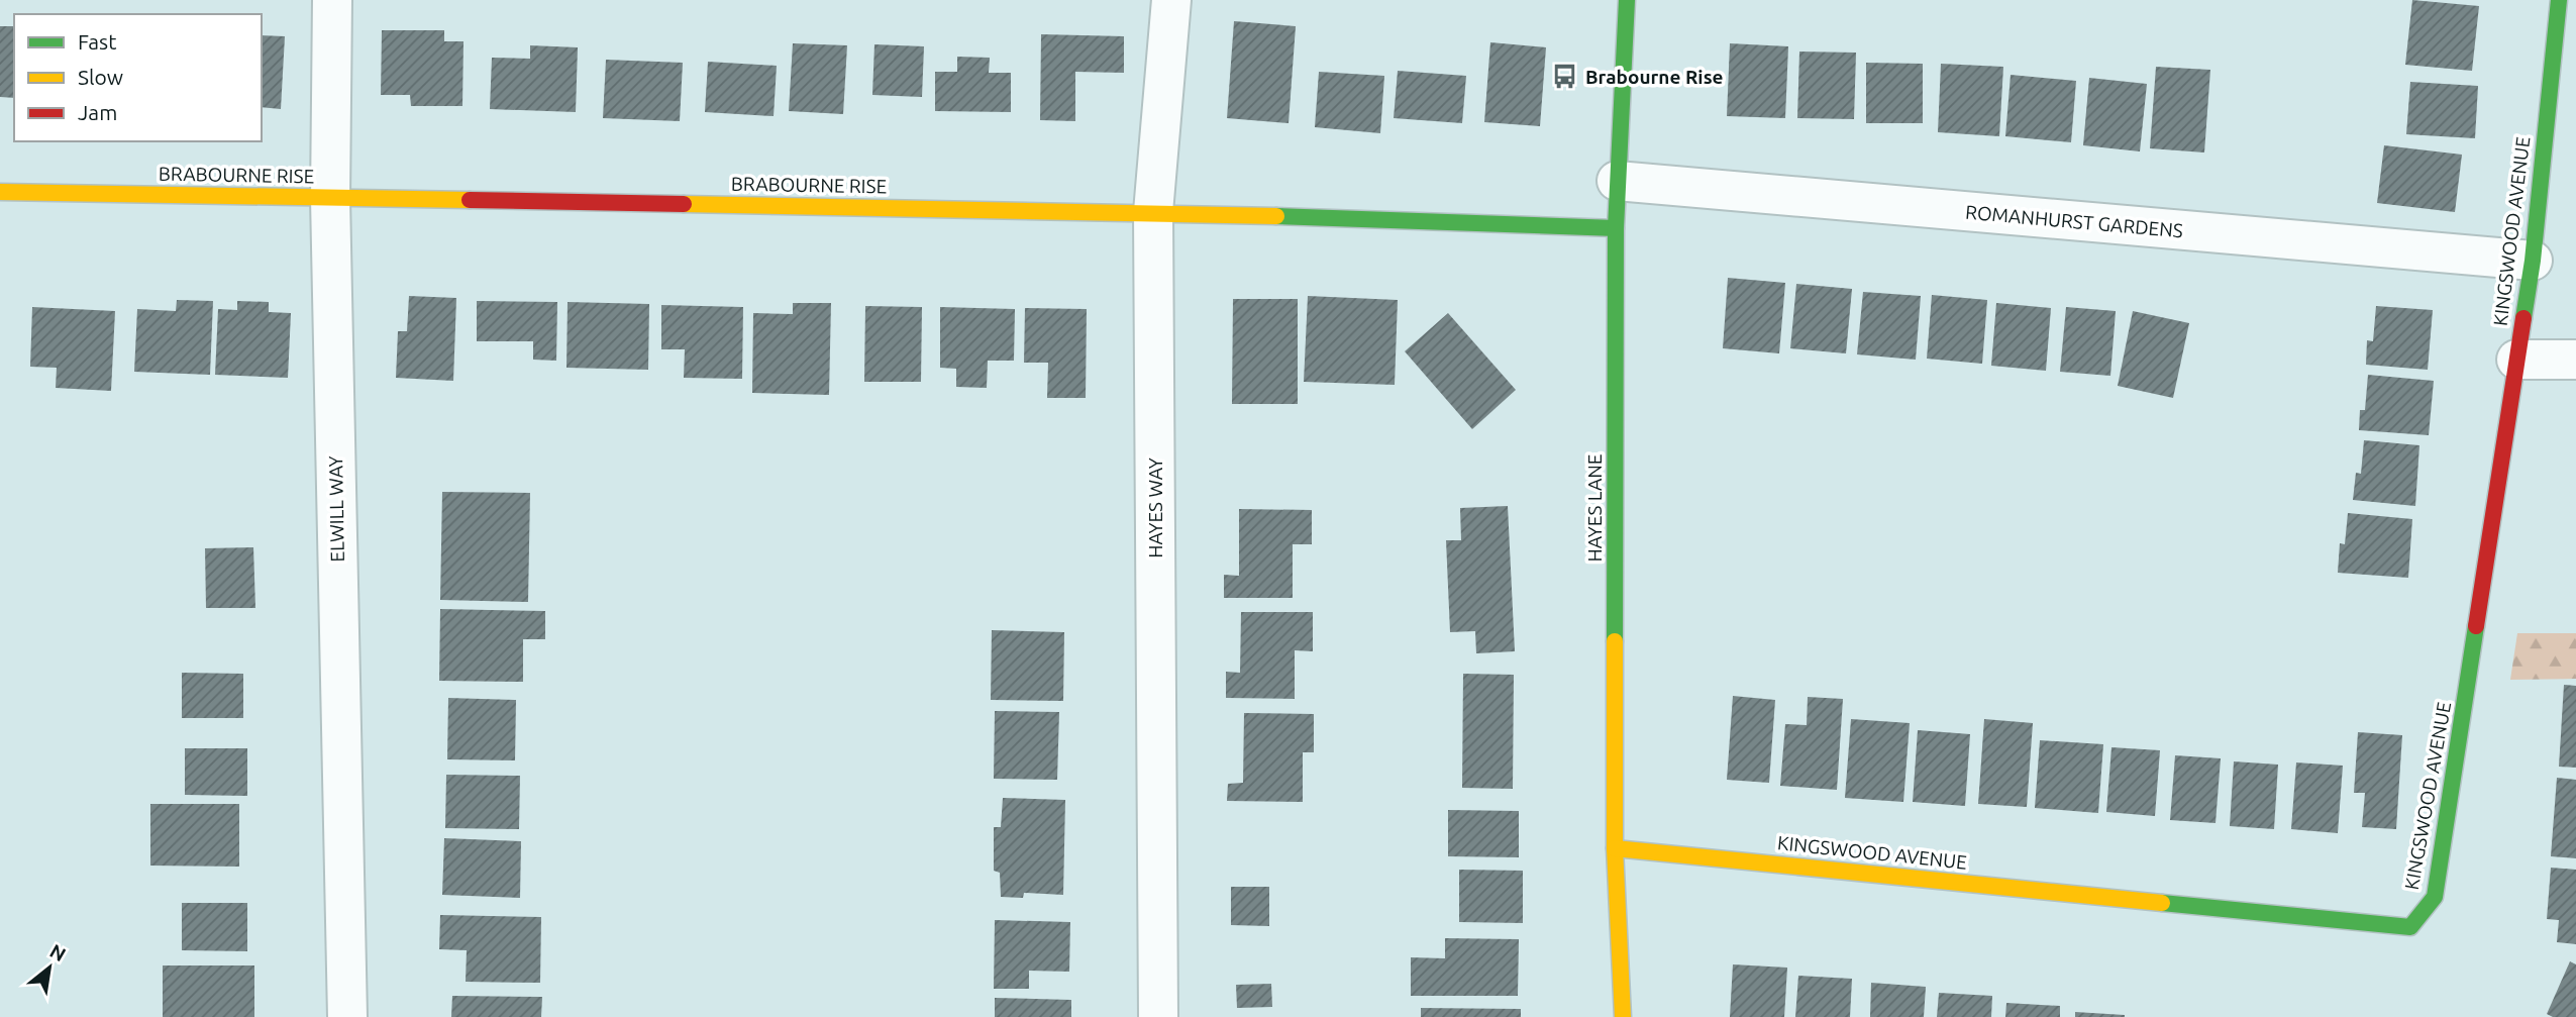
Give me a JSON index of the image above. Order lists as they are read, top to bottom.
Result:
{
  "streets": {
    "street": [
      "BRABOURNE RISE",
      "ROMANHURST GARDENS",
      "KINGSWOOD AVENUE",
      "HAYES WAY",
      "HAYES LANE",
      "ELWILL WAY"
    ]
  },
  "crossings": [
    ["BRABOURNE RISE", "HAYES WAY"],
    ["BRABOURNE RISE", "HAYES LANE"],
    ["BRABOURNE RISE", "ELWILL WAY"],
    ["ROMANHURST GARDENS", "KINGSWOOD AVENUE"],
    ["ROMANHURST GARDENS", "HAYES LANE"],
    ["KINGSWOOD AVENUE", "HAYES LANE"]
  ],
  "places": {
    "bus stop": ["Brabourne Rise"]
  },
  "legend": ["Fast", "Slow", "Jam"],
  "north": "top right"
}
